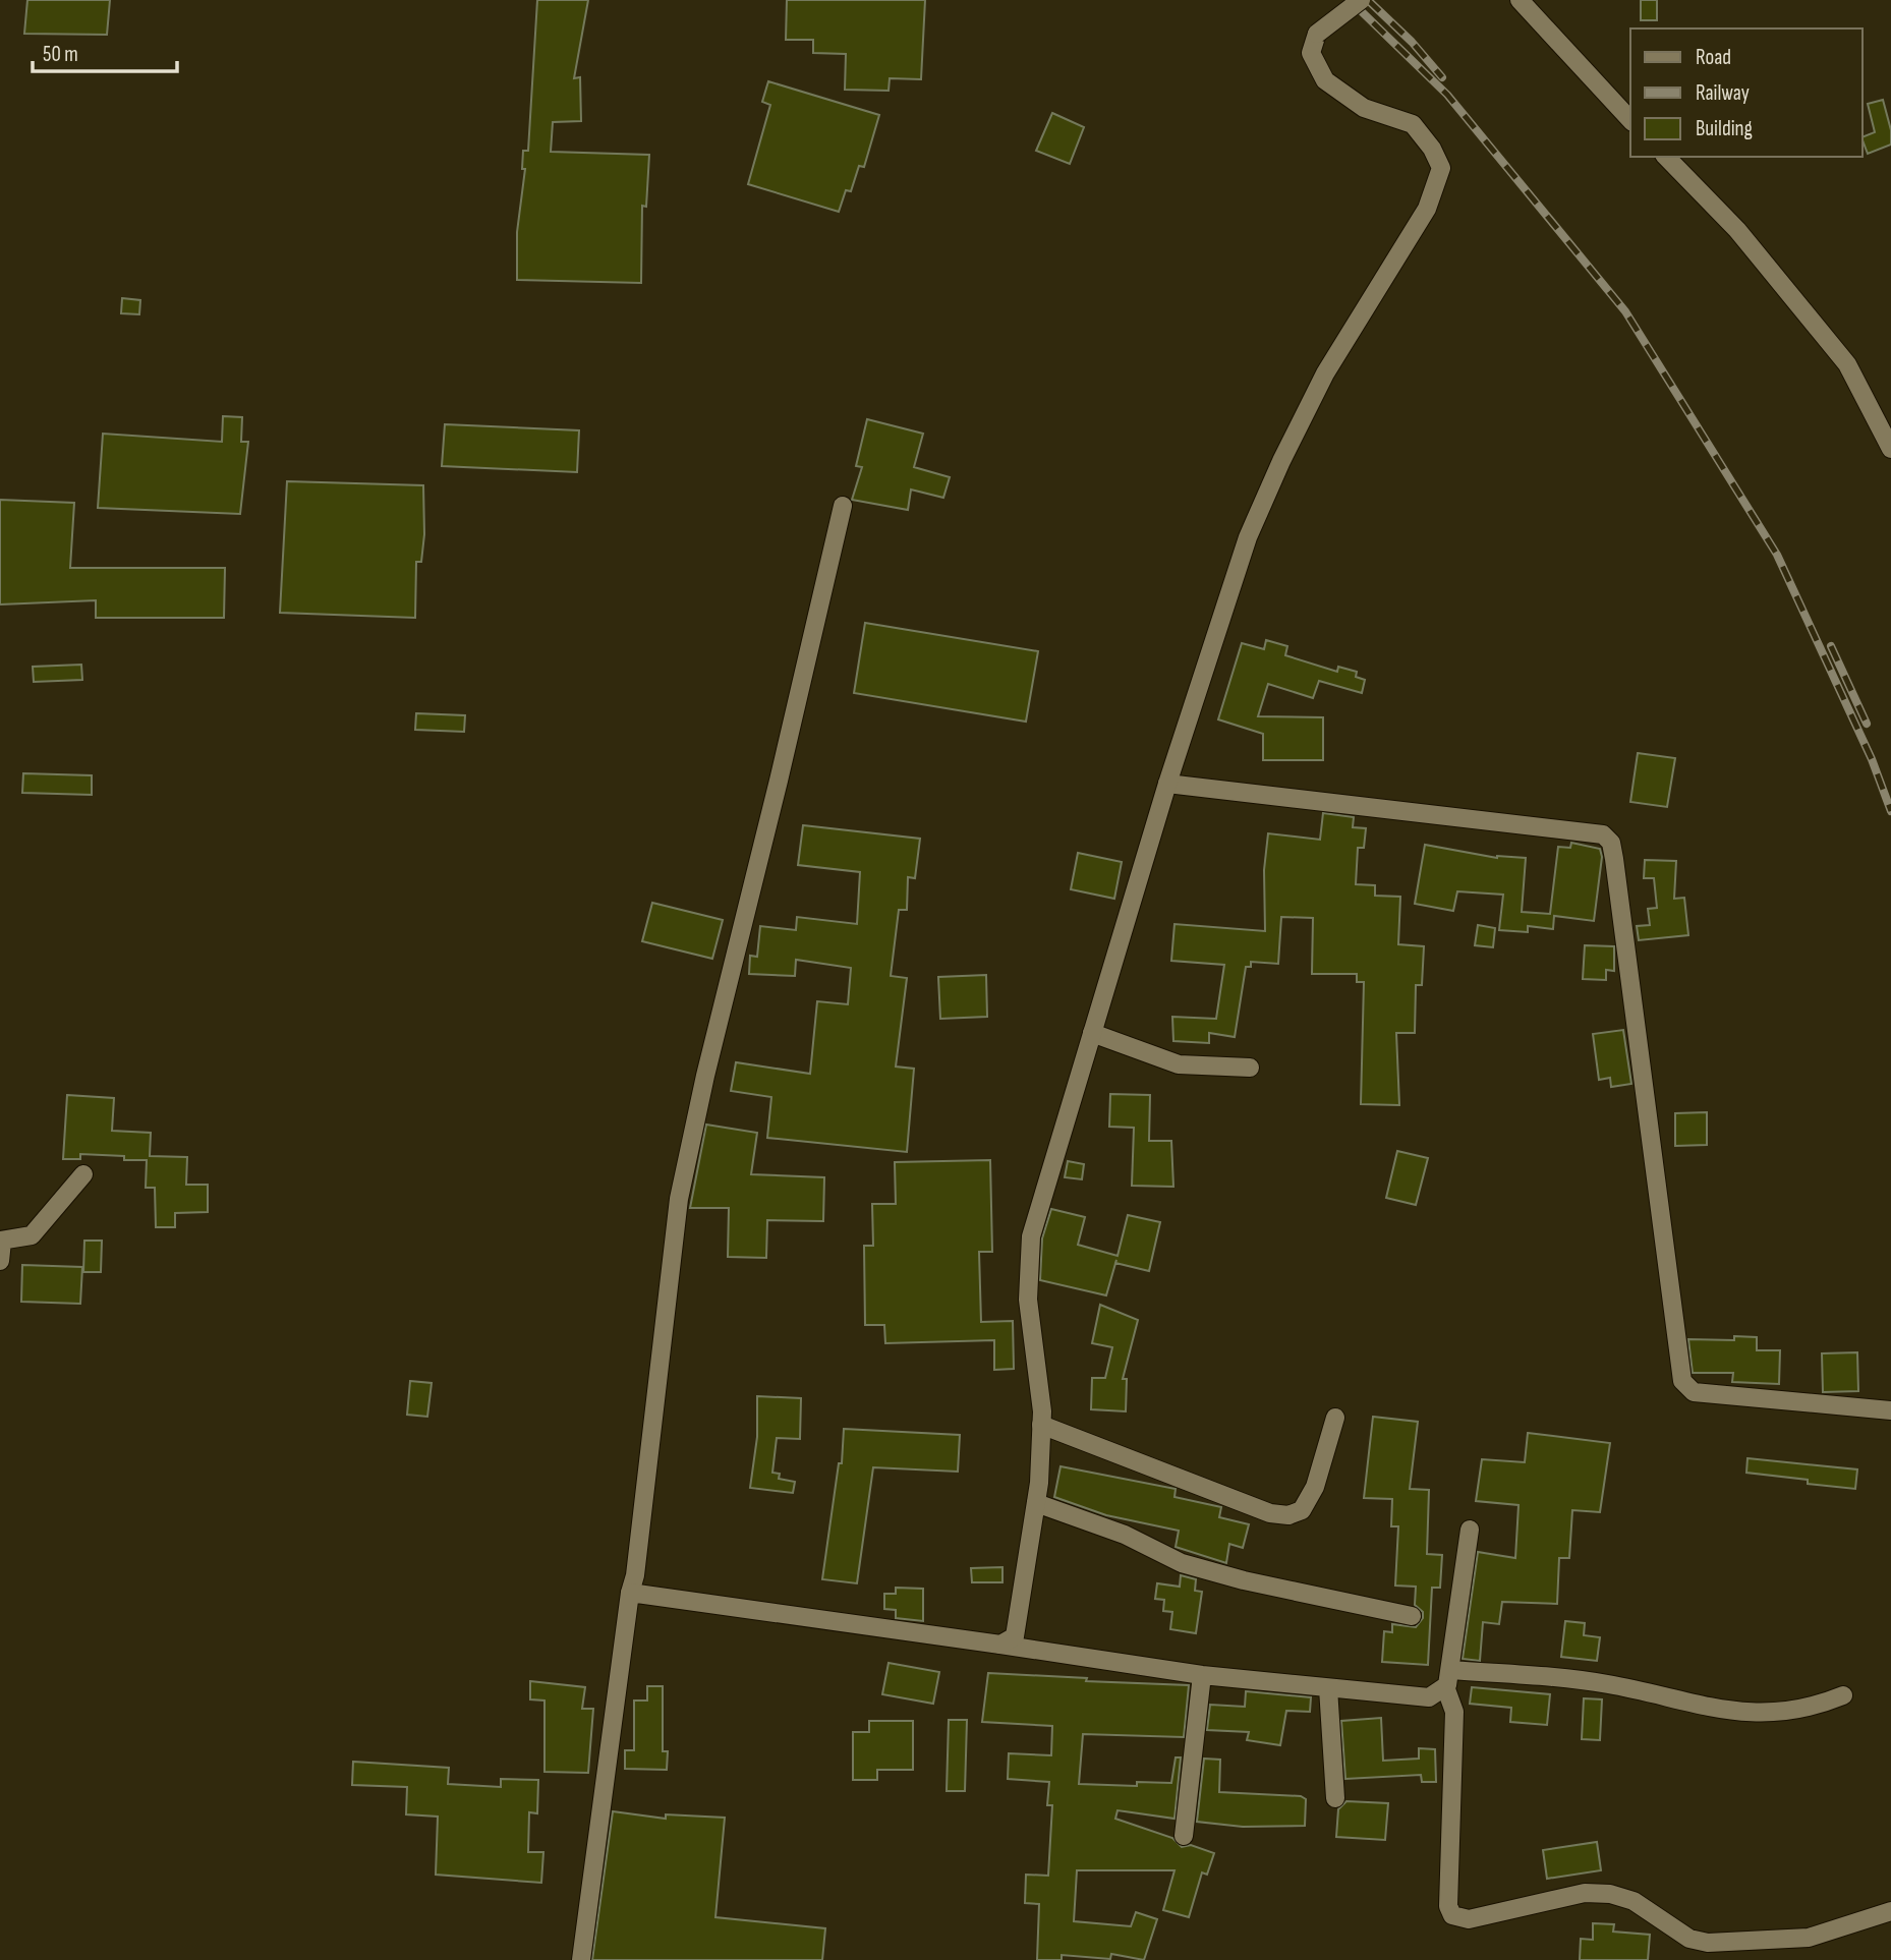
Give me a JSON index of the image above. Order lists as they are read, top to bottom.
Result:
{
  "legend": ["Road", "Railway", "Building"],
  "scale_bar": "50 m"
}
